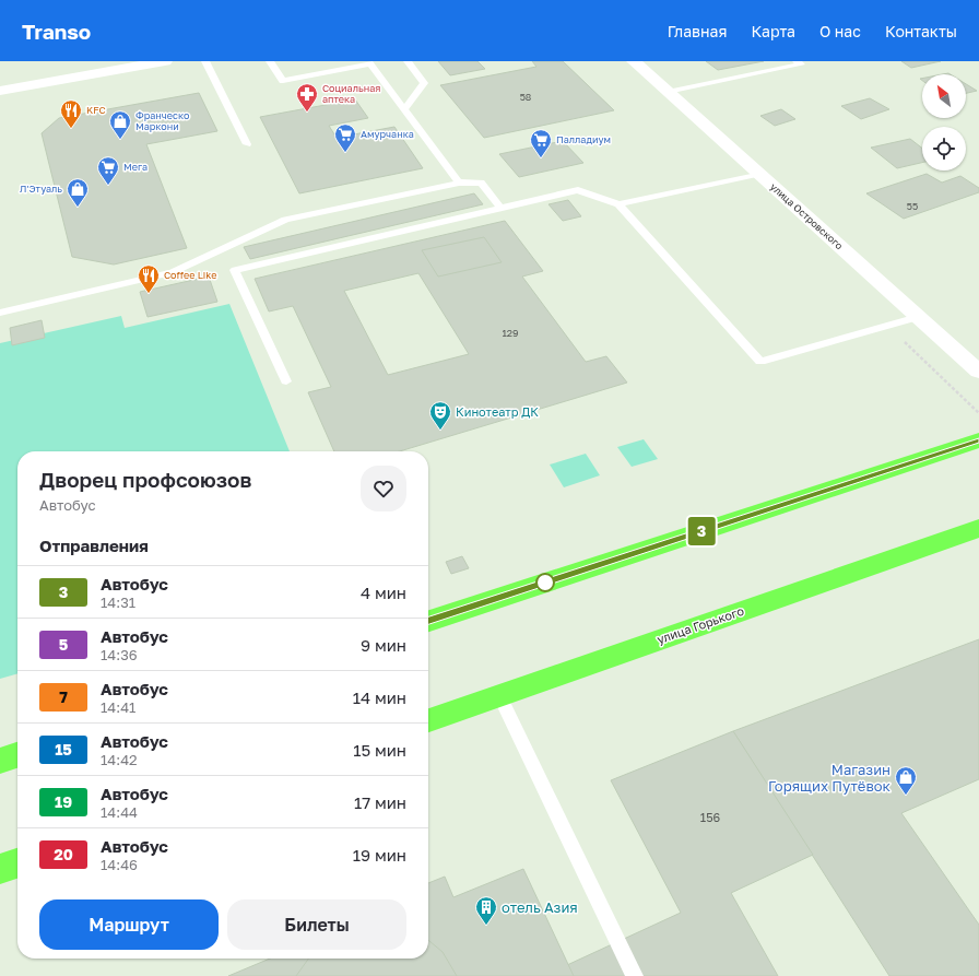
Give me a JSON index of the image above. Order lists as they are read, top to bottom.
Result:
{
  "streets": {
    "main road": ["улица Горького"],
    "street": ["улица Островского"]
  },
  "places": {
    "pharmacy": ["Социальная аптека"],
    "restaurant": ["KFC", "Coffee Like"],
    "shop": ["Франческо Маркони", "Л'Этуаль", "Магазин Горящих Путёвок"],
    "supermarket": ["Амурчанка", "Палладиум", "Мега"],
    "theatre": ["Кинотеатр ДК"],
    "building": ["отель Азия"]
  },
  "lines": ["bus line 3"],
  "house_numbers": [
    "58",
    "55",
    "129",
    "156"
  ],
  "north": "top left",
  "page": {
    "header": "Transo",
    "nav": [
      "Главная",
      "Карта",
      "О нас",
      "Контакты"
    ],
    "on_map": "3",
    "heading": [
      ["Дворец профсоюзов", "Автобус"],
      "Отправления"
    ],
    "list": [
      {
        "mark": "3",
        "name": "Автобус",
        "note": "14:31",
        "value": "4 мин"
      },
      {
        "mark": "5",
        "name": "Автобус",
        "note": "14:36",
        "value": "9 мин"
      },
      {
        "mark": "7",
        "name": "Автобус",
        "note": "14:41",
        "value": "14 мин"
      },
      {
        "mark": "15",
        "name": "Автобус",
        "note": "14:42",
        "value": "15 мин"
      },
      {
        "mark": "19",
        "name": "Автобус",
        "note": "14:44",
        "value": "17 мин"
      },
      {
        "mark": "20",
        "name": "Автобус",
        "note": "14:46",
        "value": "19 мин"
      }
    ],
    "buttons": ["Маршрут", "Билеты"]
  }
}
